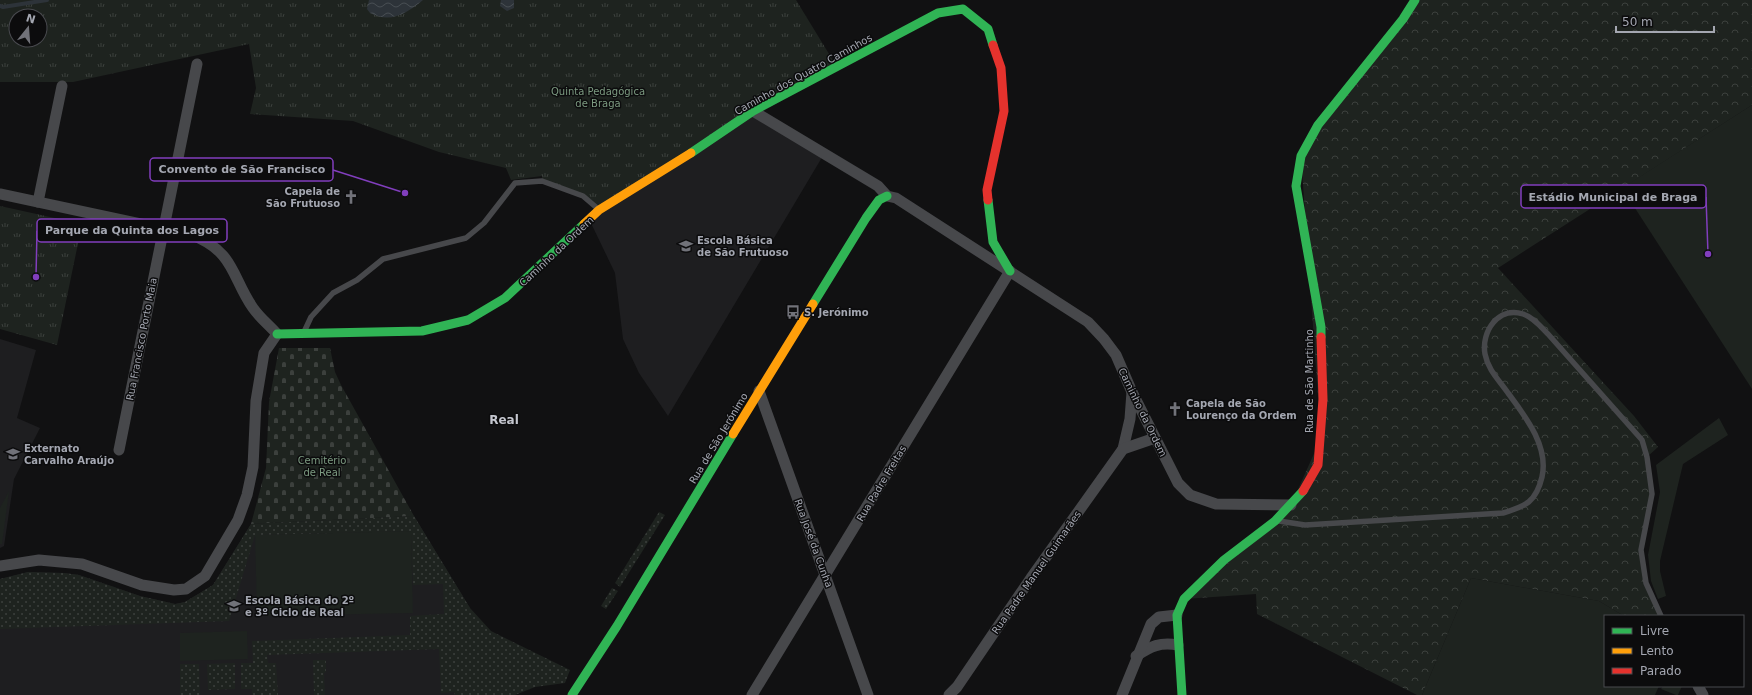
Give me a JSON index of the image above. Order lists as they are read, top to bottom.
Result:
{
  "streets": {
    "street": [
      "Caminho dos Quatro Caminhos",
      "Caminho da Ordem",
      "Rua Francisco Porto Maia",
      "Rua de São Martinho",
      "Rua de São Jerónimo",
      "Rua Padre Freitas",
      "Rua José da Cunha",
      "Rua Padre Manuel Guimarães"
    ]
  },
  "crossings": [
    ["Caminho dos Quatro Caminhos", "Caminho da Ordem"],
    ["Caminho da Ordem", "Rua de São Martinho"],
    ["Caminho da Ordem", "Rua de São Jerónimo"],
    ["Caminho da Ordem", "Rua Padre Freitas"],
    ["Caminho da Ordem", "Rua Padre Manuel Guimarães"],
    ["Rua de São Jerónimo", "Rua José da Cunha"],
    ["Rua Padre Freitas", "Rua José da Cunha"]
  ],
  "districts": ["Real"],
  "parks": ["Quinta Pedagógica de Braga", "Cemitério de Real"],
  "places": {
    "other": ["Convento de São Francisco", "Estádio Municipal de Braga", "Parque da Quinta dos Lagos"],
    "church": ["Capela de São Frutuoso", "Capela de São Lourenço da Ordem"],
    "school or university": ["Escola Básica de São Frutuoso", "Externato Carvalho Araújo", "Escola Básica do 2º e 3º Ciclo de Real"],
    "bus stop": ["S. Jerónimo"]
  },
  "legend": ["Livre", "Lento", "Parado"],
  "scale_bar": "50 m",
  "north": "top"
}
